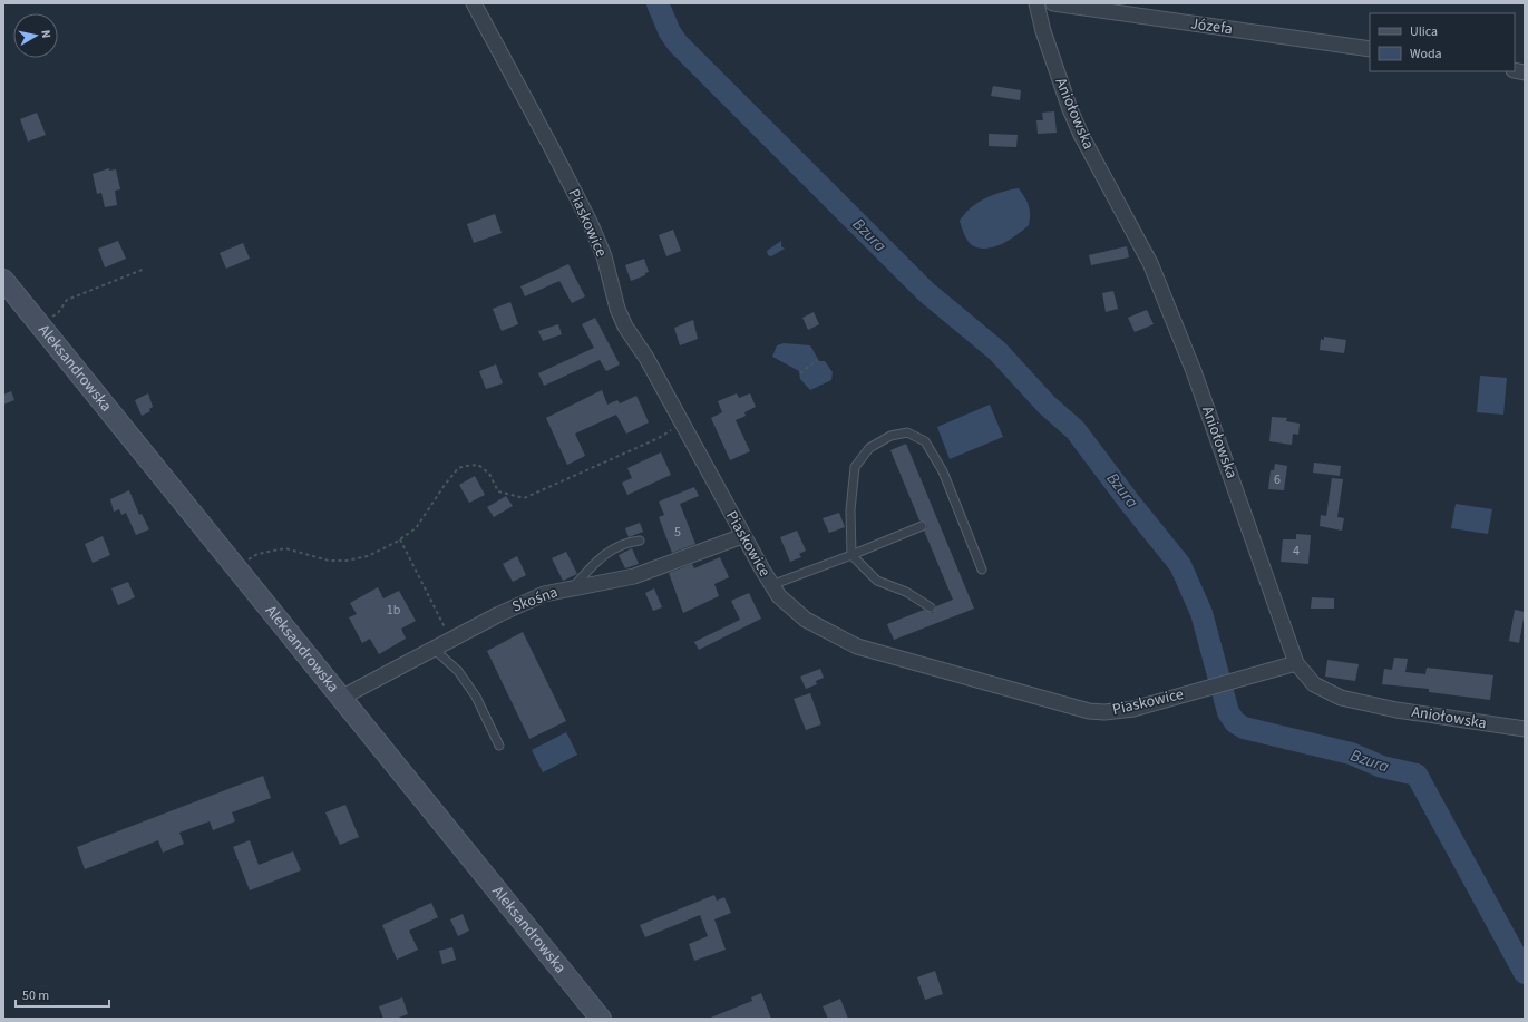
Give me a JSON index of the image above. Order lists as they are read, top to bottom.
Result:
{
  "streets": {
    "main road": ["Aleksandrowska"],
    "street": [
      "Józefa",
      "Aniołowska",
      "Piaskowice",
      "Skośna"
    ]
  },
  "crossings": [
    ["Aniołowska", "Piaskowice"],
    ["Piaskowice", "Skośna"],
    ["Aleksandrowska", "Skośna"]
  ],
  "water": ["Bzura"],
  "house_numbers": [
    "6",
    "5",
    "4",
    "1b"
  ],
  "legend": ["Ulica", "Woda"],
  "scale_bar": "50 m",
  "north": "right"
}
